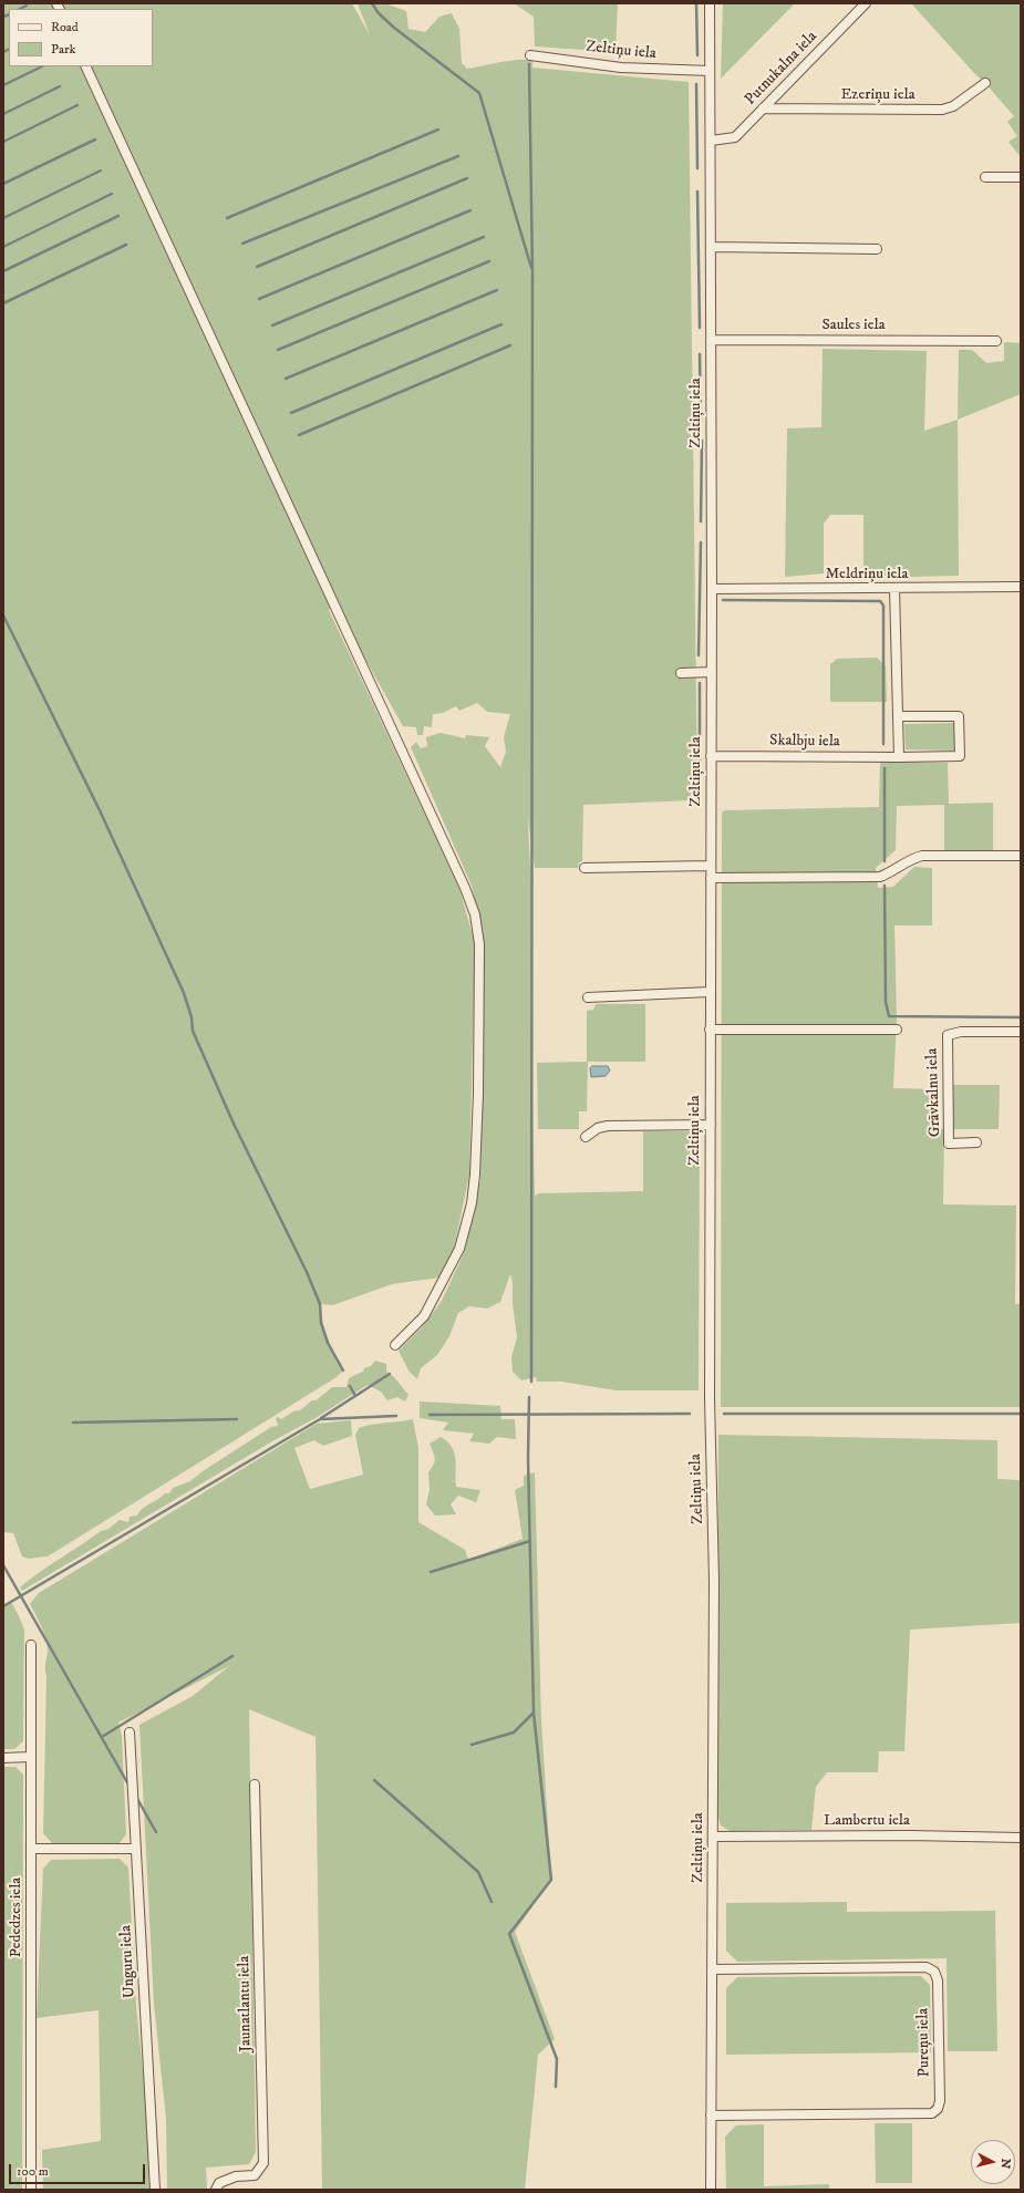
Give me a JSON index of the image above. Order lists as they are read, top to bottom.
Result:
{
  "streets": {
    "street": [
      "Zeltiņu iela",
      "Putnukalna iela",
      "Ezeriņu iela",
      "Saules iela",
      "Meldriņu iela",
      "Skalbju iela",
      "Grāvkalnu iela",
      "Lambertu iela",
      "Pededzes iela",
      "Unguru iela",
      "Jaunatlantu iela",
      "Pureņu iela"
    ]
  },
  "crossings": [
    ["Zeltiņu iela", "Putnukalna iela"],
    ["Zeltiņu iela", "Saules iela"],
    ["Zeltiņu iela", "Meldriņu iela"],
    ["Zeltiņu iela", "Skalbju iela"],
    ["Zeltiņu iela", "Lambertu iela"],
    ["Zeltiņu iela", "Pureņu iela"],
    ["Putnukalna iela", "Ezeriņu iela"]
  ],
  "legend": ["Road", "Park"],
  "scale_bar": "100 m",
  "north": "right"
}
